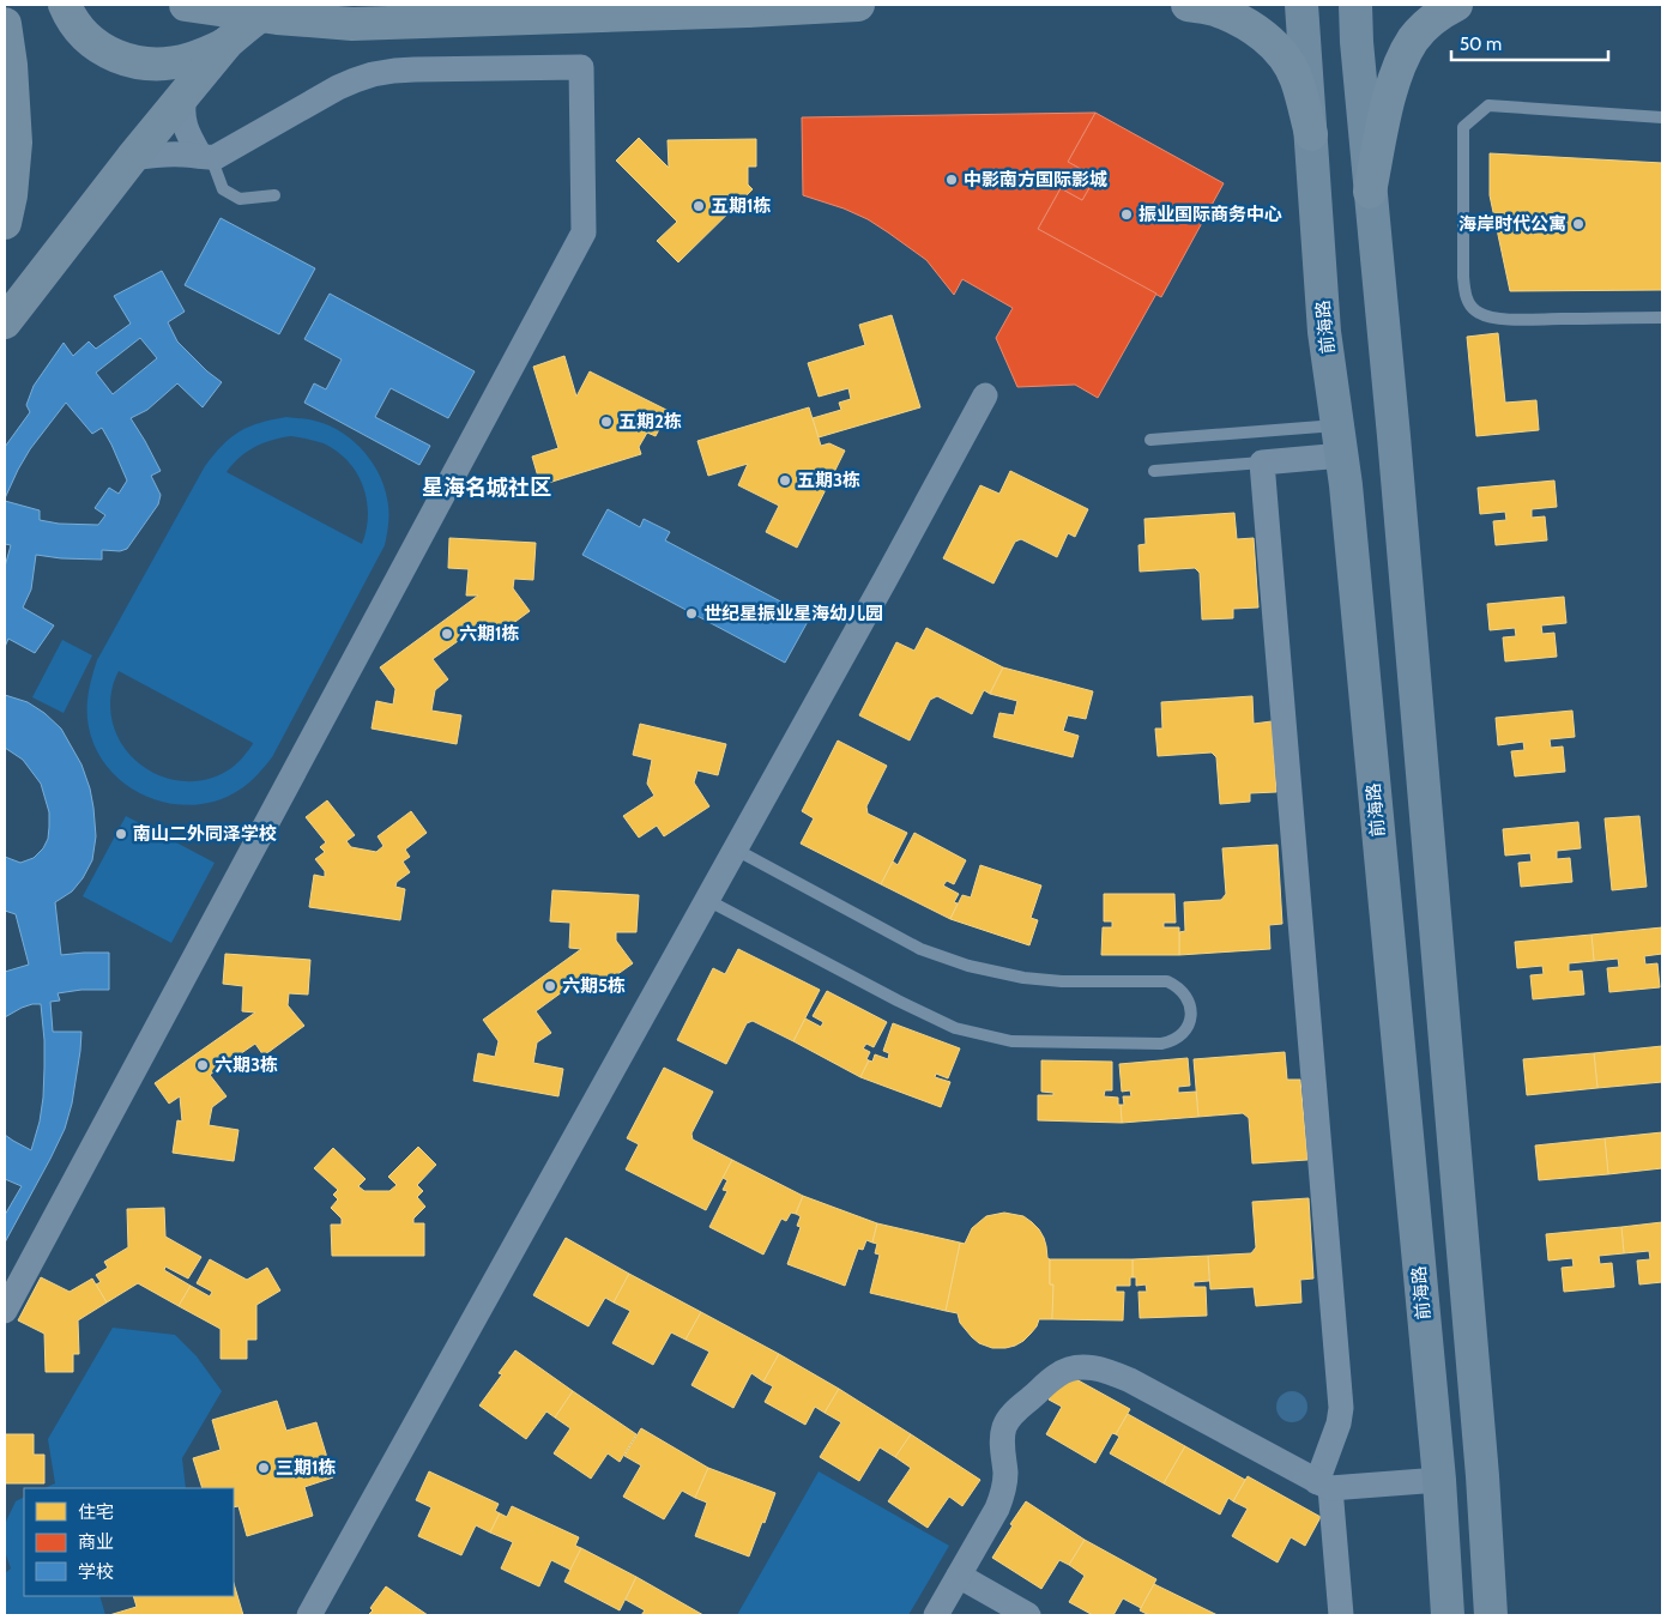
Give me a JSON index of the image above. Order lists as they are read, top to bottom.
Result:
{
  "streets": {
    "main road": ["前海路"]
  },
  "districts": ["星海名城社区"],
  "places": [
    "中影南方国际影城",
    "五期1栋",
    "振业国际商务中心",
    "海岸时代公寓",
    "五期2栋",
    "五期3栋",
    "世纪星振业星海幼儿园",
    "六期1栋",
    "南山二外同泽学校",
    "六期5栋",
    "六期3栋",
    "三期1栋"
  ],
  "legend": ["住宅", "商业", "学校"],
  "scale_bar": "50 m"
}
